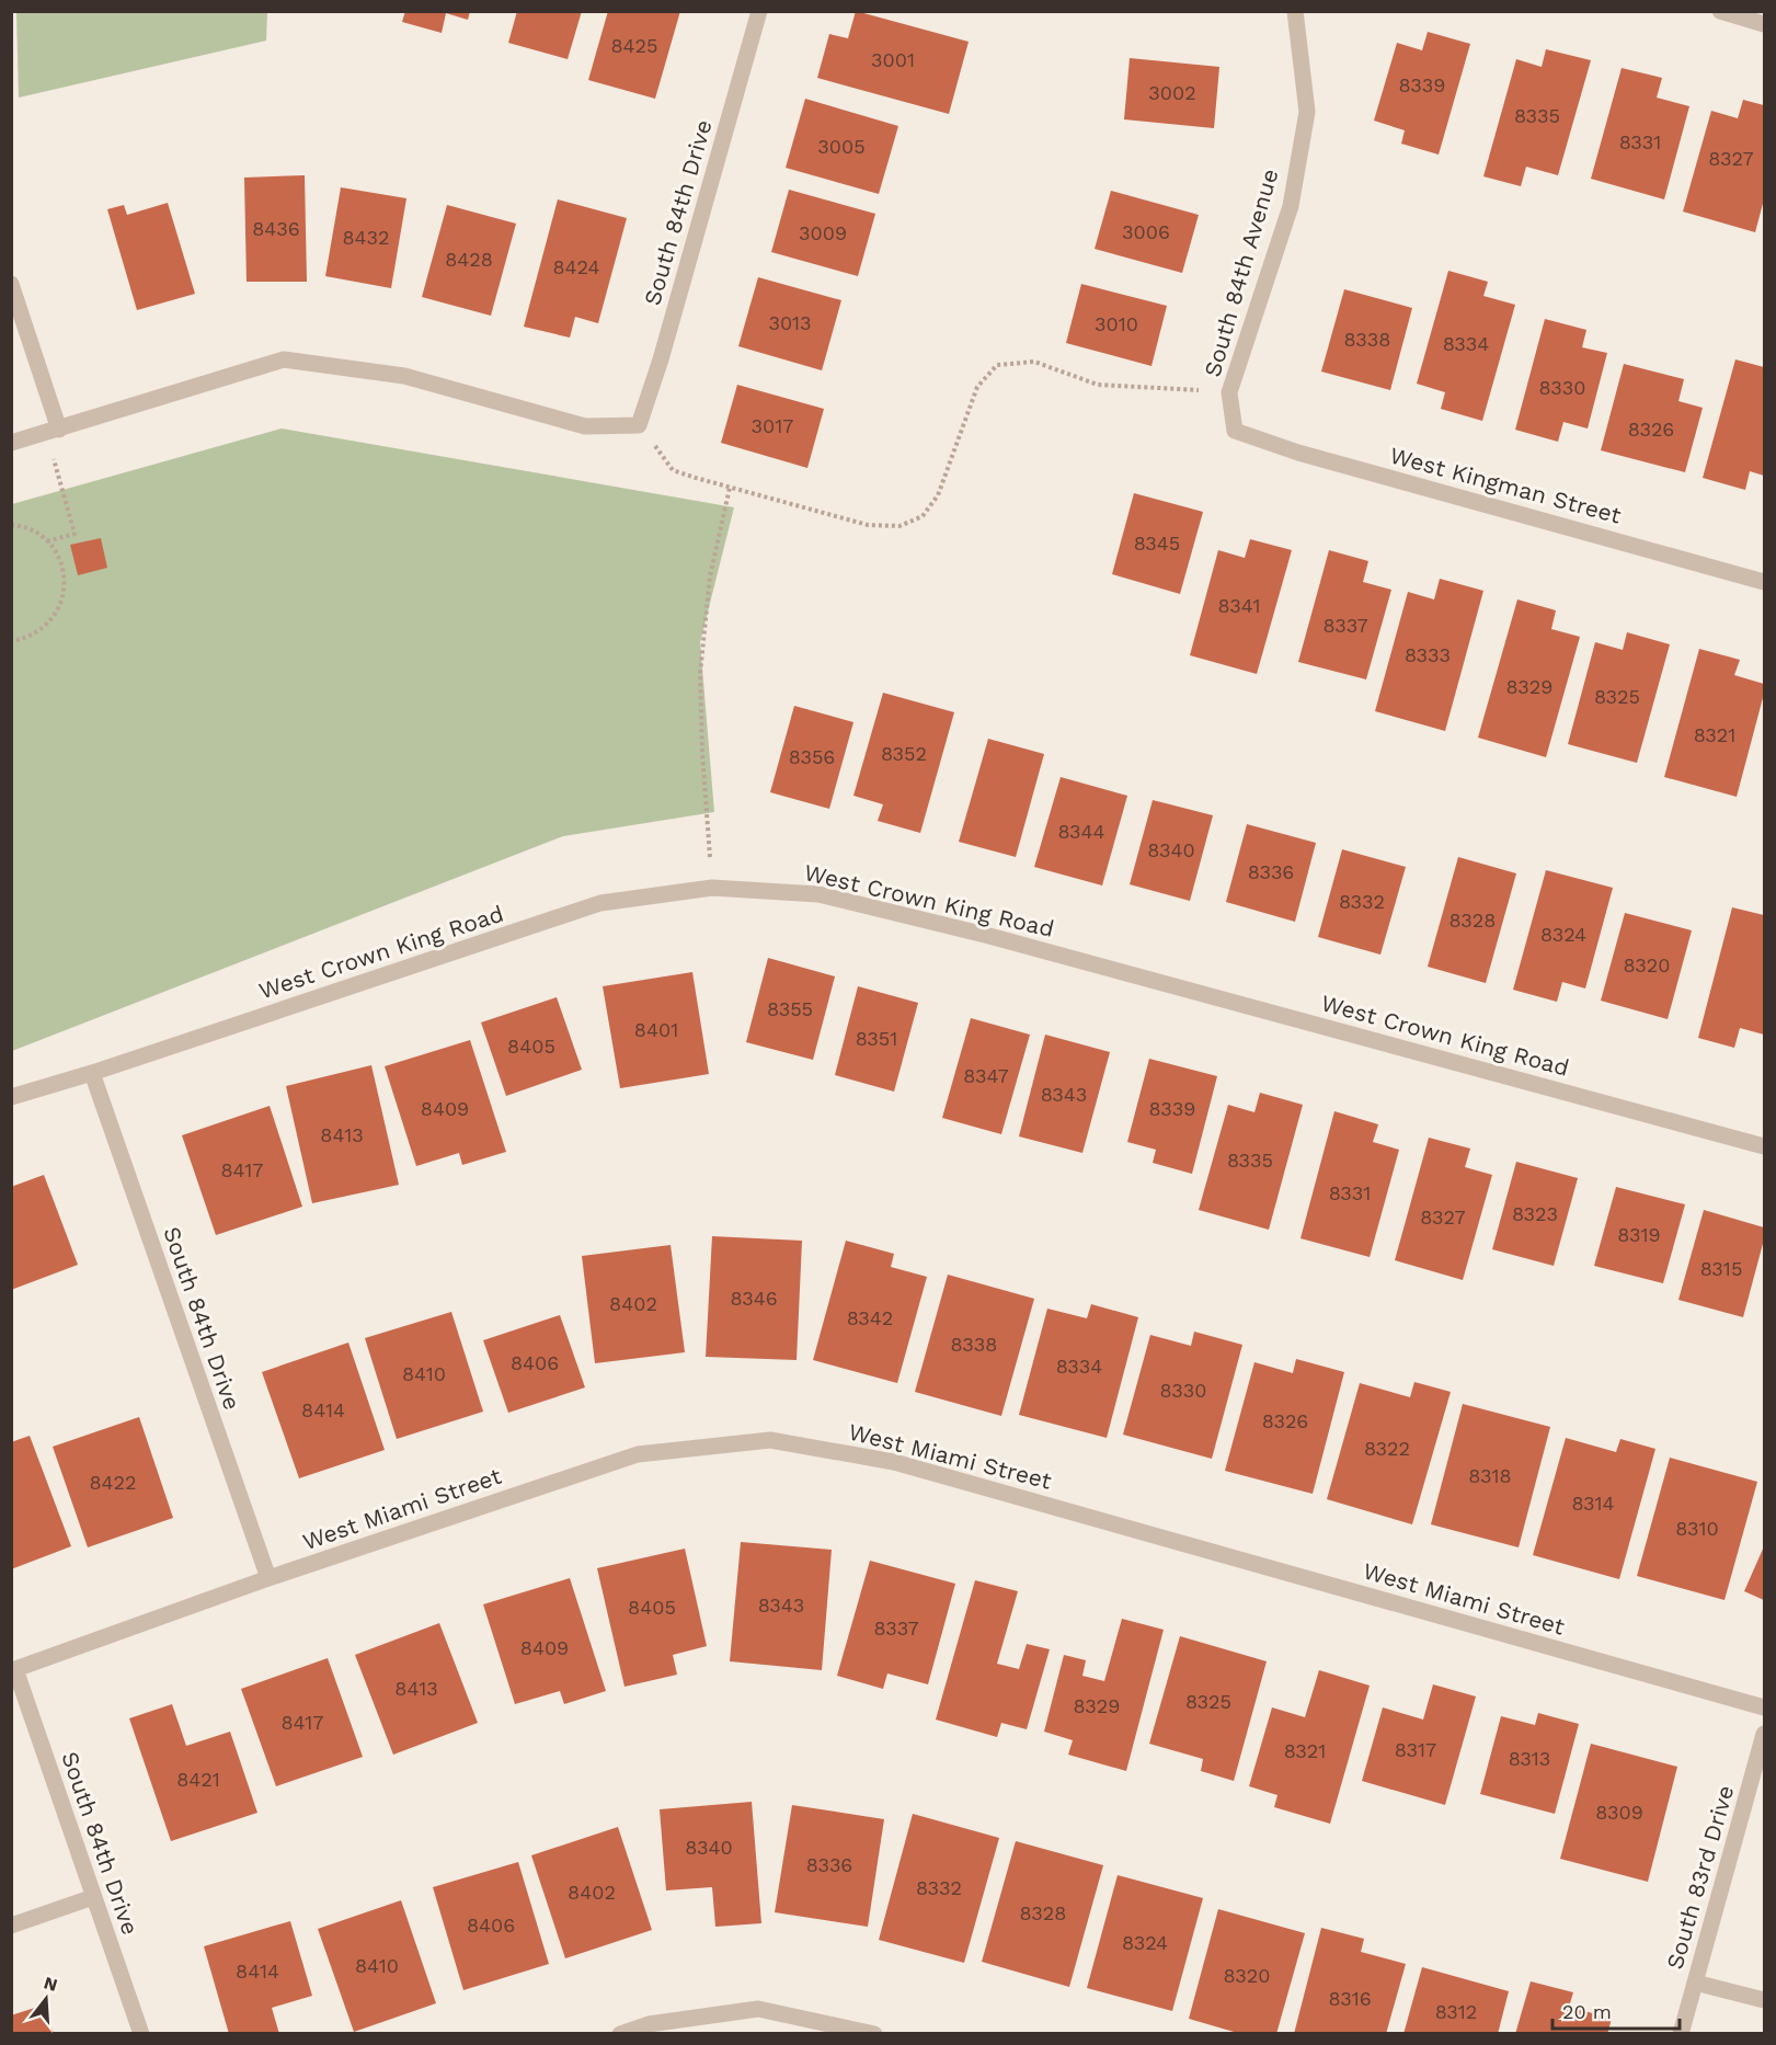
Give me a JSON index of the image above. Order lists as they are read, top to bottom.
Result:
{
  "streets": {
    "street": [
      "South 84th Drive",
      "South 84th Avenue",
      "West Kingman Street",
      "West Crown King Road",
      "West Miami Street",
      "South 83rd Drive"
    ]
  },
  "crossings": [
    ["South 84th Drive", "West Crown King Road"],
    ["South 84th Drive", "West Miami Street"],
    ["South 84th Avenue", "West Kingman Street"]
  ],
  "house_numbers": [
    "8425",
    "3001",
    "8339",
    "3002",
    "8335",
    "8331",
    "3005",
    "8327",
    "8436",
    "3006",
    "3009",
    "8432",
    "8428",
    "8424",
    "3013",
    "3010",
    "8338",
    "8334",
    "8330",
    "3017",
    "8326",
    "8345",
    "8341",
    "8337",
    "8333",
    "8329",
    "8325",
    "8321",
    "8352",
    "8356",
    "8344",
    "8340",
    "8336",
    "8332",
    "8328",
    "8324",
    "8320",
    "8355",
    "8401",
    "8351",
    "8405",
    "8347",
    "8343",
    "8409",
    "8339",
    "8413",
    "8335",
    "8417",
    "8331",
    "8323",
    "8327",
    "8319",
    "8315",
    "8346",
    "8402",
    "8342",
    "8338",
    "8406",
    "8334",
    "8410",
    "8330",
    "8414",
    "8326",
    "8322",
    "8318",
    "8422",
    "8314",
    "8310",
    "8343",
    "8405",
    "8337",
    "8409",
    "8413",
    "8325",
    "8329",
    "8417",
    "8317",
    "8321",
    "8313",
    "8421",
    "8309",
    "8340",
    "8336",
    "8332",
    "8402",
    "8328",
    "8406",
    "8324",
    "8410",
    "8414",
    "8320",
    "8316",
    "8312"
  ],
  "scale_bar": "20 m",
  "north": "top"
}
